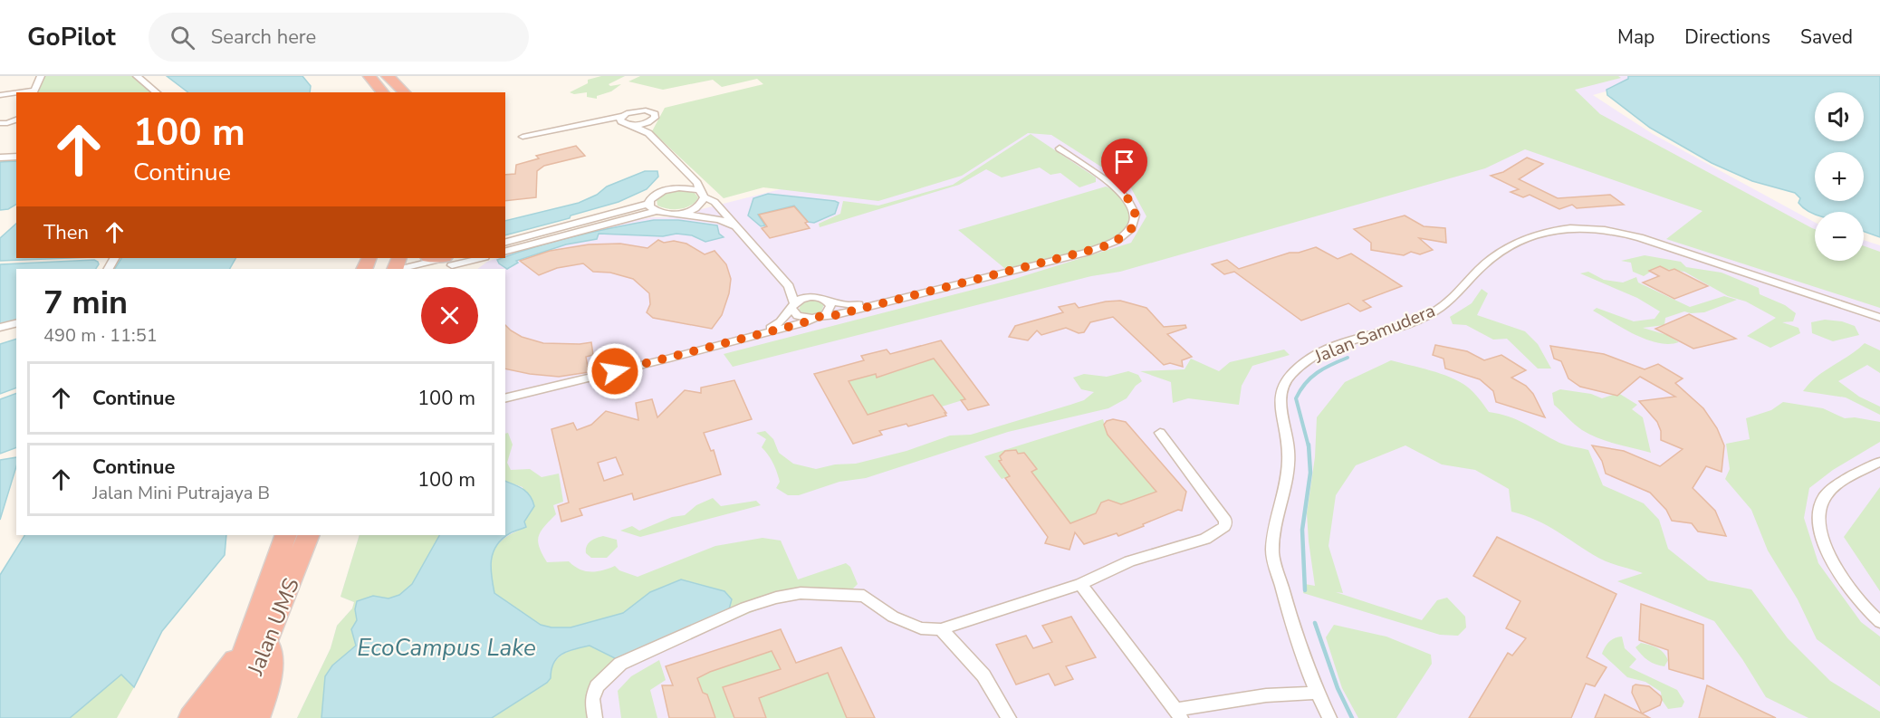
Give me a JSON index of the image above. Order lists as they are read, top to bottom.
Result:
{
  "streets": {
    "highway": ["Jalan UMS"],
    "street": ["Jalan Samudera"]
  },
  "water": ["EcoCampus Lake"],
  "page": {
    "header": "GoPilot",
    "search": "Search here",
    "nav": ["Map", "Directions", "Saved"],
    "map_buttons": ["+", "−"],
    "turn": ["100 m", "Continue"],
    "then": "Then",
    "heading": ["7 min", "490 m · 11:51"],
    "list": [
      {
        "name": "Continue",
        "value": "100 m"
      },
      {
        "name": "Continue",
        "note": "Jalan Mini Putrajaya B",
        "value": "100 m"
      }
    ]
  }
}
